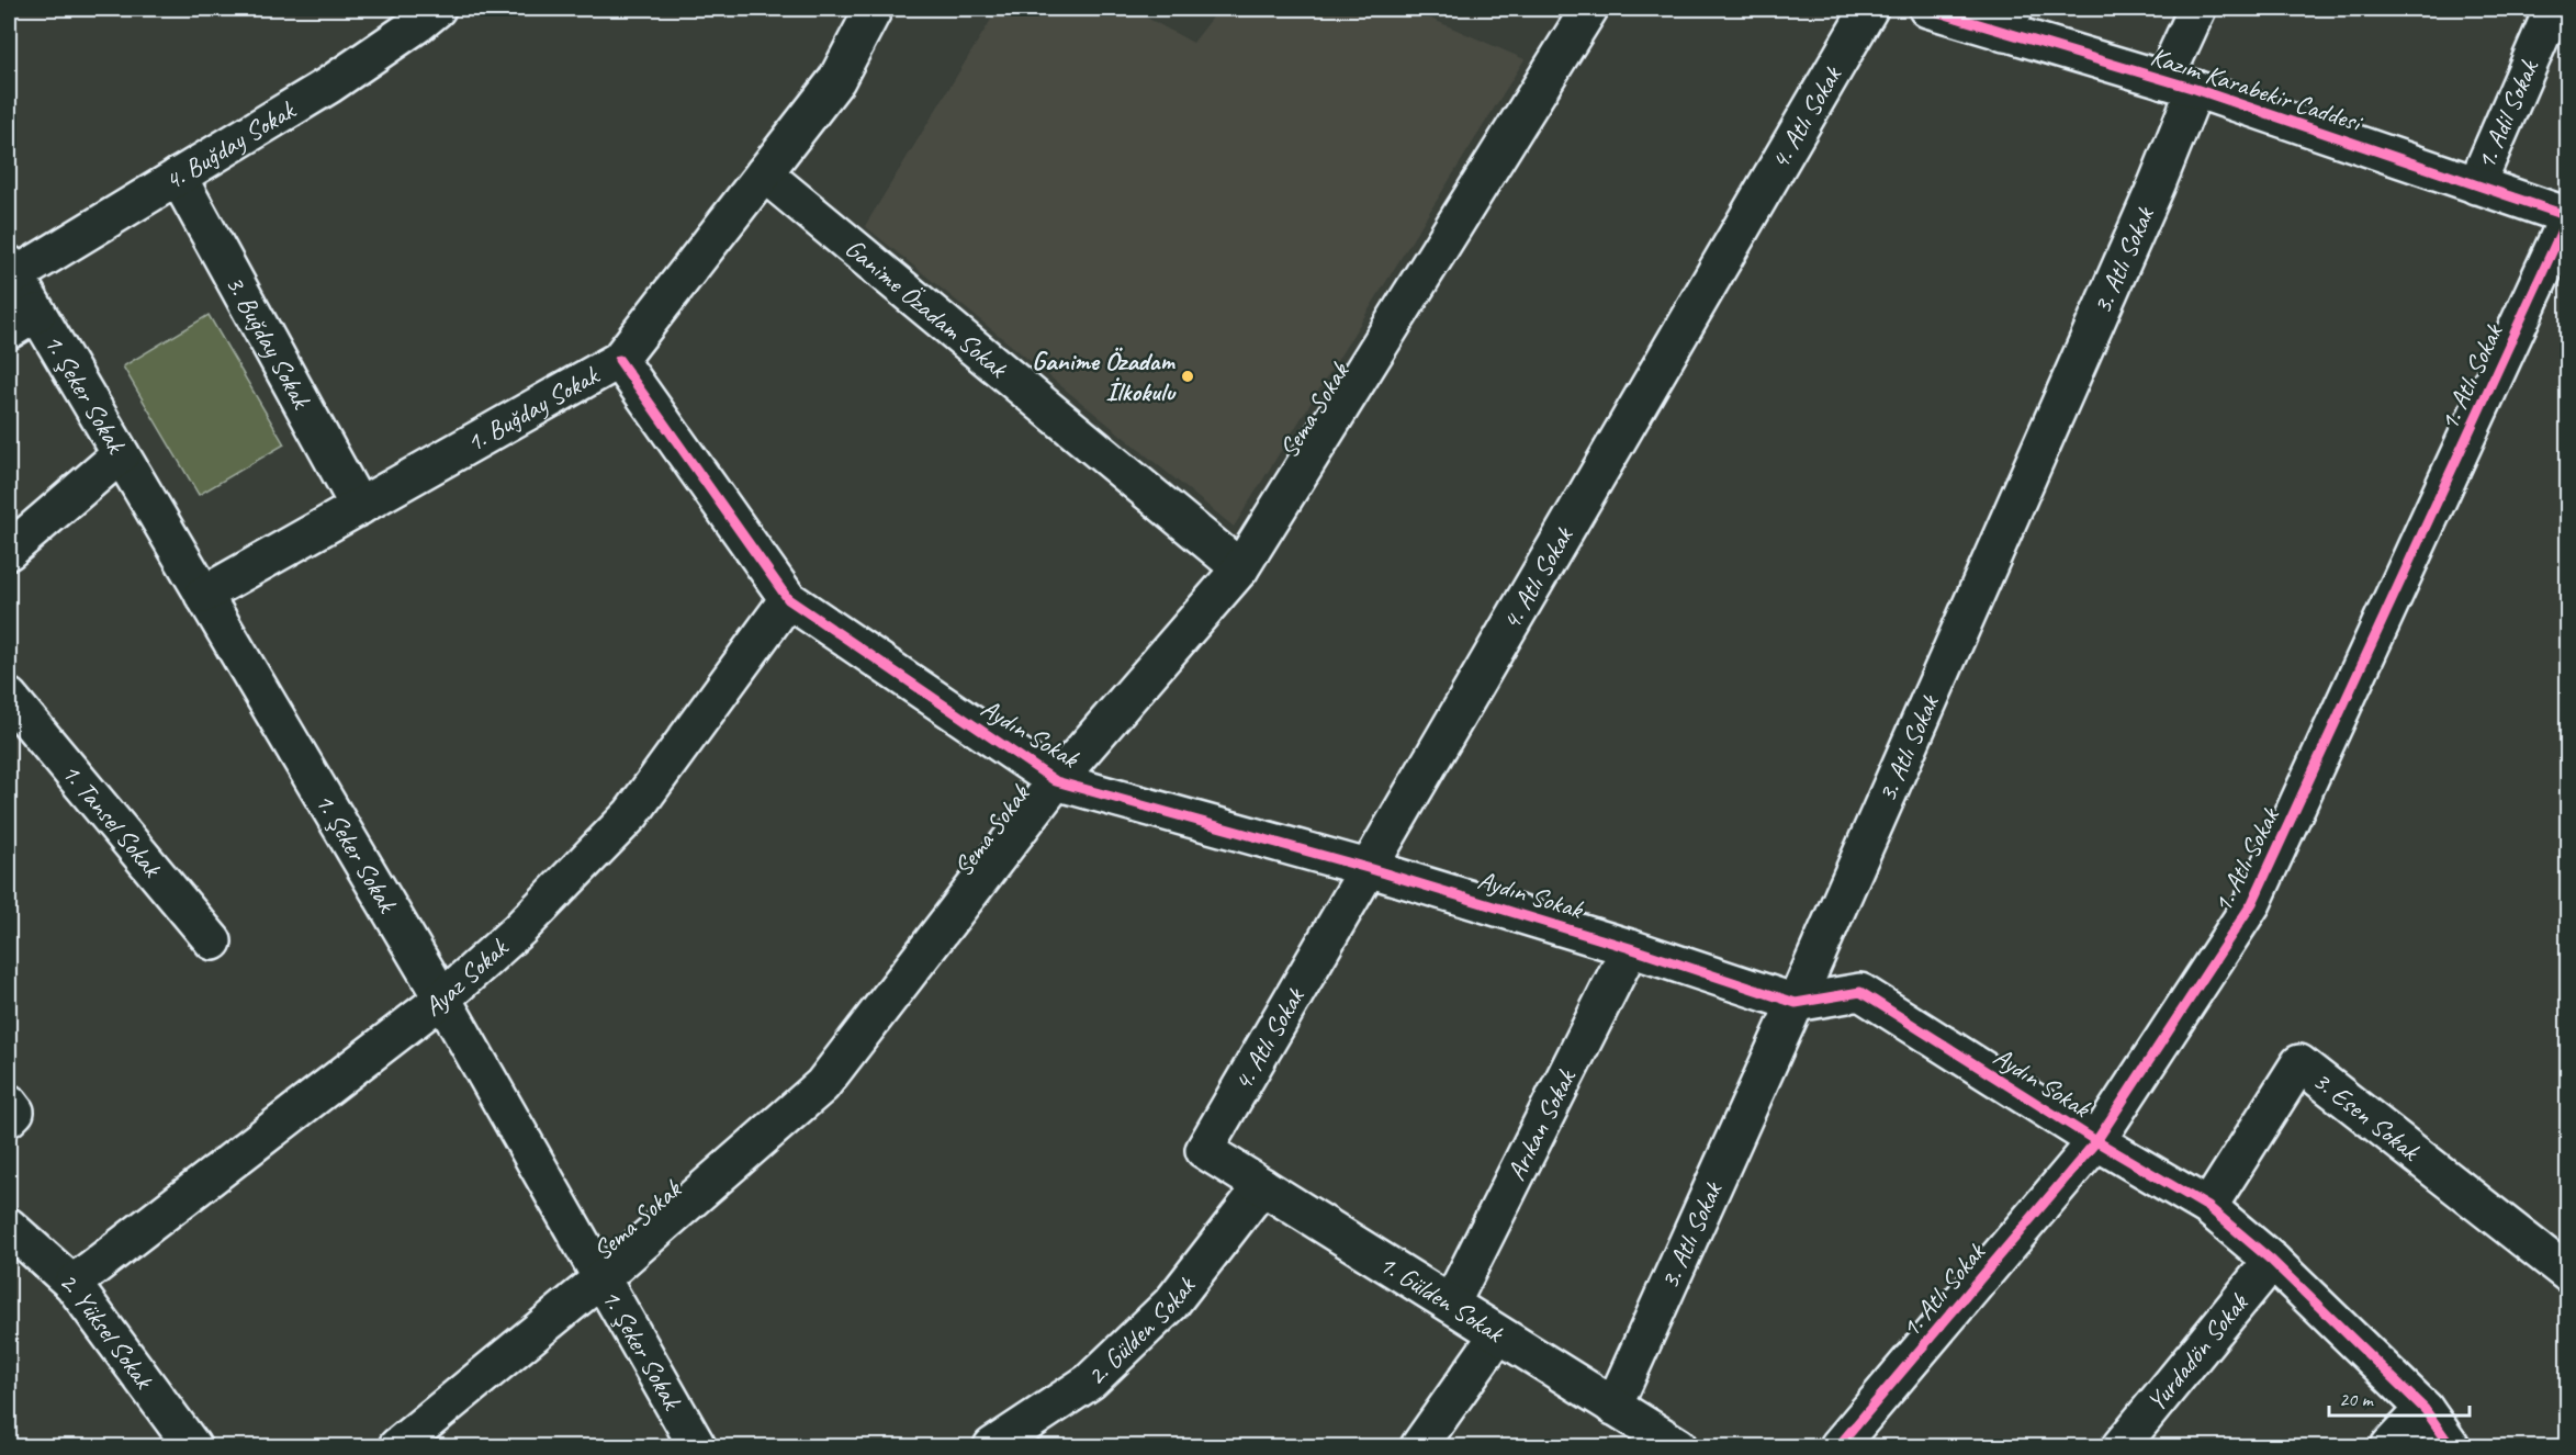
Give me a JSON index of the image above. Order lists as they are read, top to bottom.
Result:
{
  "streets": {
    "street": [
      "Kazım Karabekir Caddesi",
      "1. Adil Sokak",
      "4. Atlı Sokak",
      "4. Buğday Sokak",
      "3. Atlı Sokak",
      "Ganime Özadam Sokak",
      "3. Buğday Sokak",
      "1. Atlı Sokak",
      "1. Şeker Sokak",
      "1. Buğday Sokak",
      "Sema Sokak",
      "Aydın Sokak",
      "1. Tansel Sokak",
      "Ayaz Sokak",
      "3. Esen Sokak",
      "Arıkan Sokak",
      "1. Gülden Sokak",
      "2. Gülden Sokak",
      "2. Yüksel Sokak",
      "Yurdadön Sokak"
    ]
  },
  "crossings": [
    ["Kazım Karabekir Caddesi", "1. Adil Sokak"],
    ["Kazım Karabekir Caddesi", "3. Atlı Sokak"],
    ["Kazım Karabekir Caddesi", "1. Atlı Sokak"],
    ["4. Atlı Sokak", "Aydın Sokak"],
    ["4. Atlı Sokak", "1. Gülden Sokak"],
    ["4. Buğday Sokak", "3. Buğday Sokak"],
    ["4. Buğday Sokak", "1. Şeker Sokak"],
    ["3. Atlı Sokak", "Aydın Sokak"],
    ["3. Atlı Sokak", "1. Gülden Sokak"],
    ["Ganime Özadam Sokak", "1. Buğday Sokak"],
    ["Ganime Özadam Sokak", "Sema Sokak"],
    ["3. Buğday Sokak", "1. Buğday Sokak"],
    ["1. Atlı Sokak", "Aydın Sokak"],
    ["1. Şeker Sokak", "1. Buğday Sokak"],
    ["1. Şeker Sokak", "Sema Sokak"],
    ["1. Şeker Sokak", "Ayaz Sokak"],
    ["1. Buğday Sokak", "Aydın Sokak"],
    ["Sema Sokak", "Aydın Sokak"],
    ["Aydın Sokak", "Ayaz Sokak"],
    ["Aydın Sokak", "3. Esen Sokak"],
    ["Aydın Sokak", "Arıkan Sokak"],
    ["Aydın Sokak", "Yurdadön Sokak"],
    ["Ayaz Sokak", "2. Yüksel Sokak"],
    ["Arıkan Sokak", "1. Gülden Sokak"],
    ["1. Gülden Sokak", "2. Gülden Sokak"]
  ],
  "places": ["Ganime Özadam İlkokulu"],
  "scale_bar": "20 m"
}
